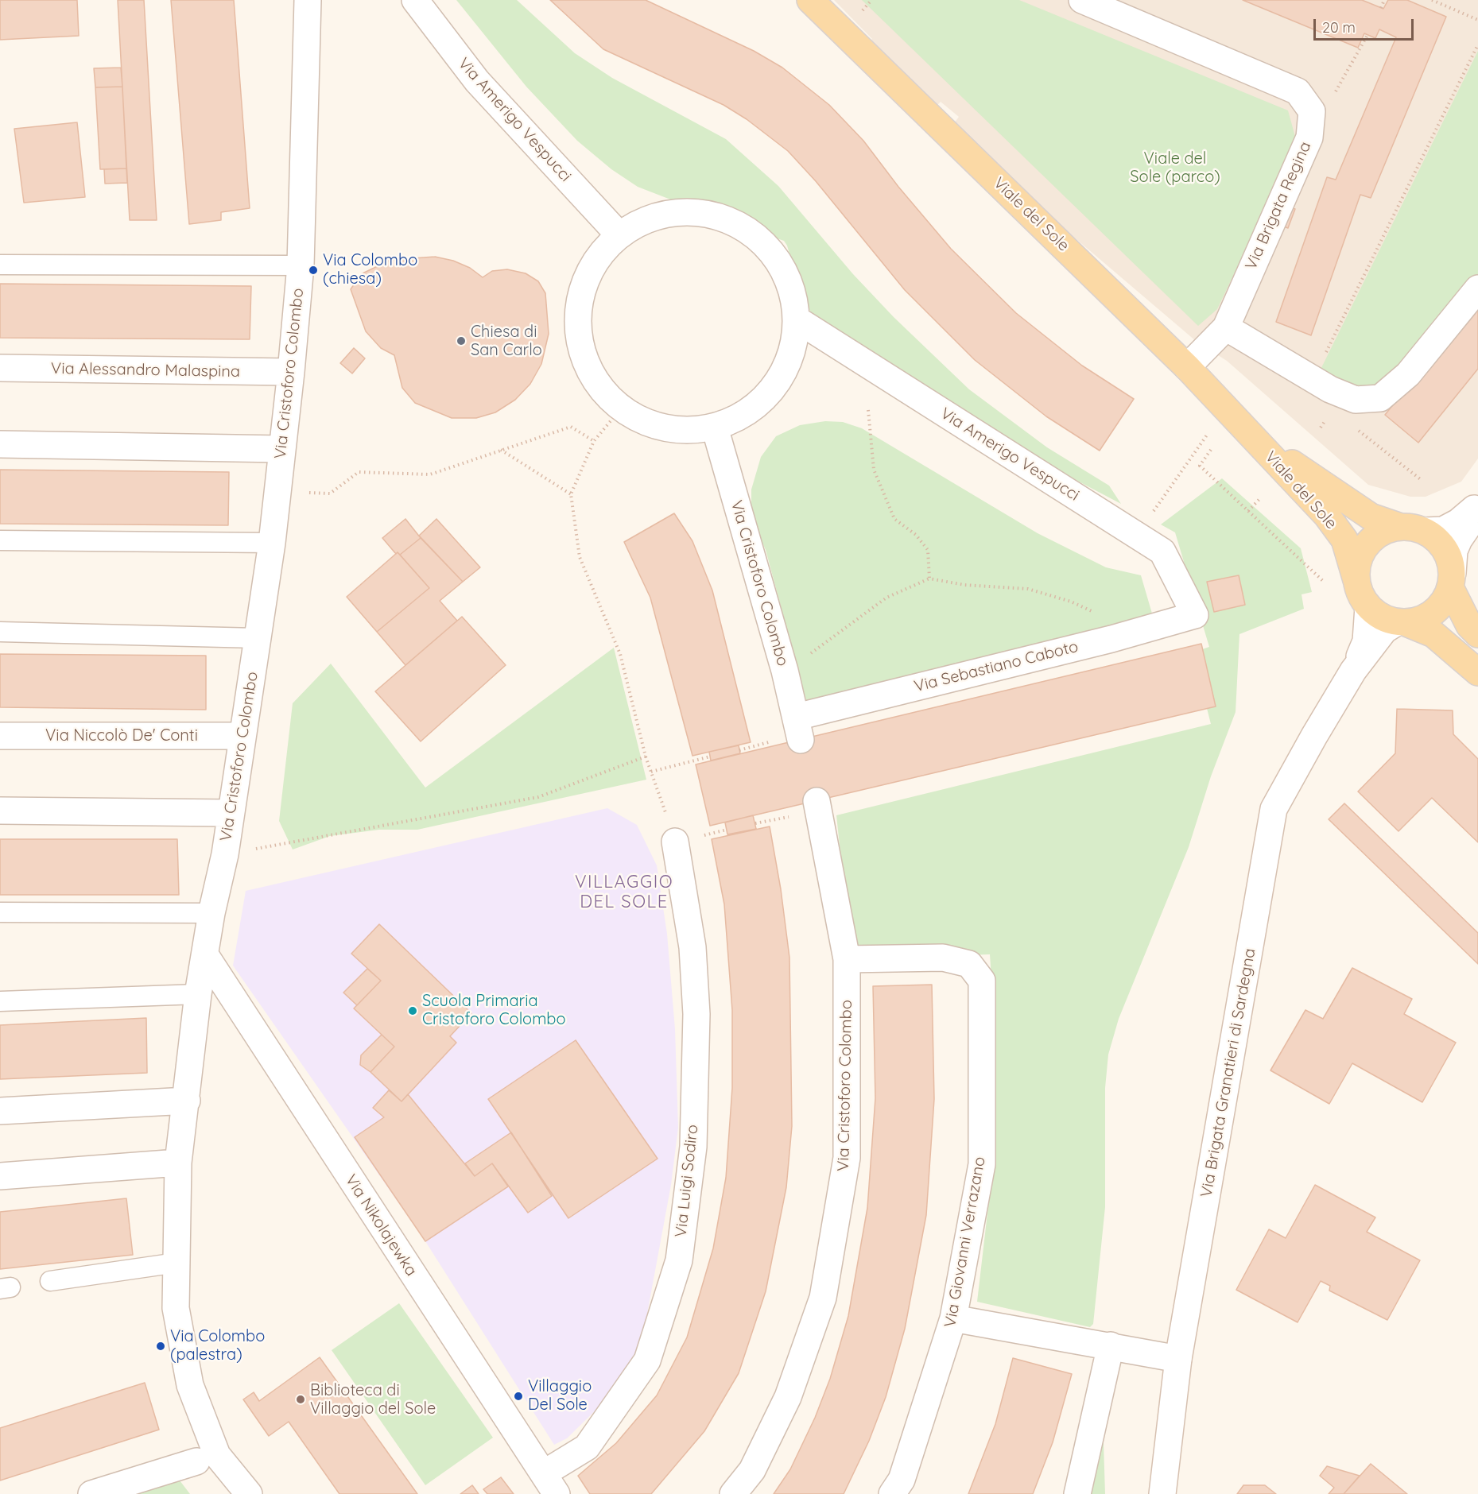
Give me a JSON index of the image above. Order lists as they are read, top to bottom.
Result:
{
  "streets": {
    "main road": ["Viale del Sole"],
    "street": [
      "Via Amerigo Vespucci",
      "Via Brigata Regina",
      "Via Alessandro Malaspina",
      "Via Cristoforo Colombo",
      "Via Sebastiano Caboto",
      "Via Niccolò De' Conti",
      "Via Brigata Granatieri di Sardegna",
      "Via Luigi Sodiro",
      "Via Nikolajewka",
      "Via Giovanni Verrazano"
    ]
  },
  "crossings": [
    ["Via Amerigo Vespucci", "Via Sebastiano Caboto"],
    ["Via Brigata Regina", "Viale del Sole"],
    ["Viale del Sole", "Via Brigata Granatieri di Sardegna"],
    ["Via Alessandro Malaspina", "Via Cristoforo Colombo"],
    ["Via Cristoforo Colombo", "Via Sebastiano Caboto"],
    ["Via Cristoforo Colombo", "Via Niccolò De' Conti"],
    ["Via Cristoforo Colombo", "Via Nikolajewka"],
    ["Via Cristoforo Colombo", "Via Giovanni Verrazano"],
    ["Via Luigi Sodiro", "Via Nikolajewka"]
  ],
  "districts": ["VILLAGGIO DEL SOLE"],
  "parks": ["Viale del Sole (parco)"],
  "places": [
    "Via Colombo (chiesa)",
    "Chiesa di San Carlo",
    "Scuola Primaria Cristoforo Colombo",
    "Via Colombo (palestra)",
    "Villaggio Del Sole",
    "Biblioteca di Villaggio del Sole"
  ],
  "scale_bar": "20 m"
}
